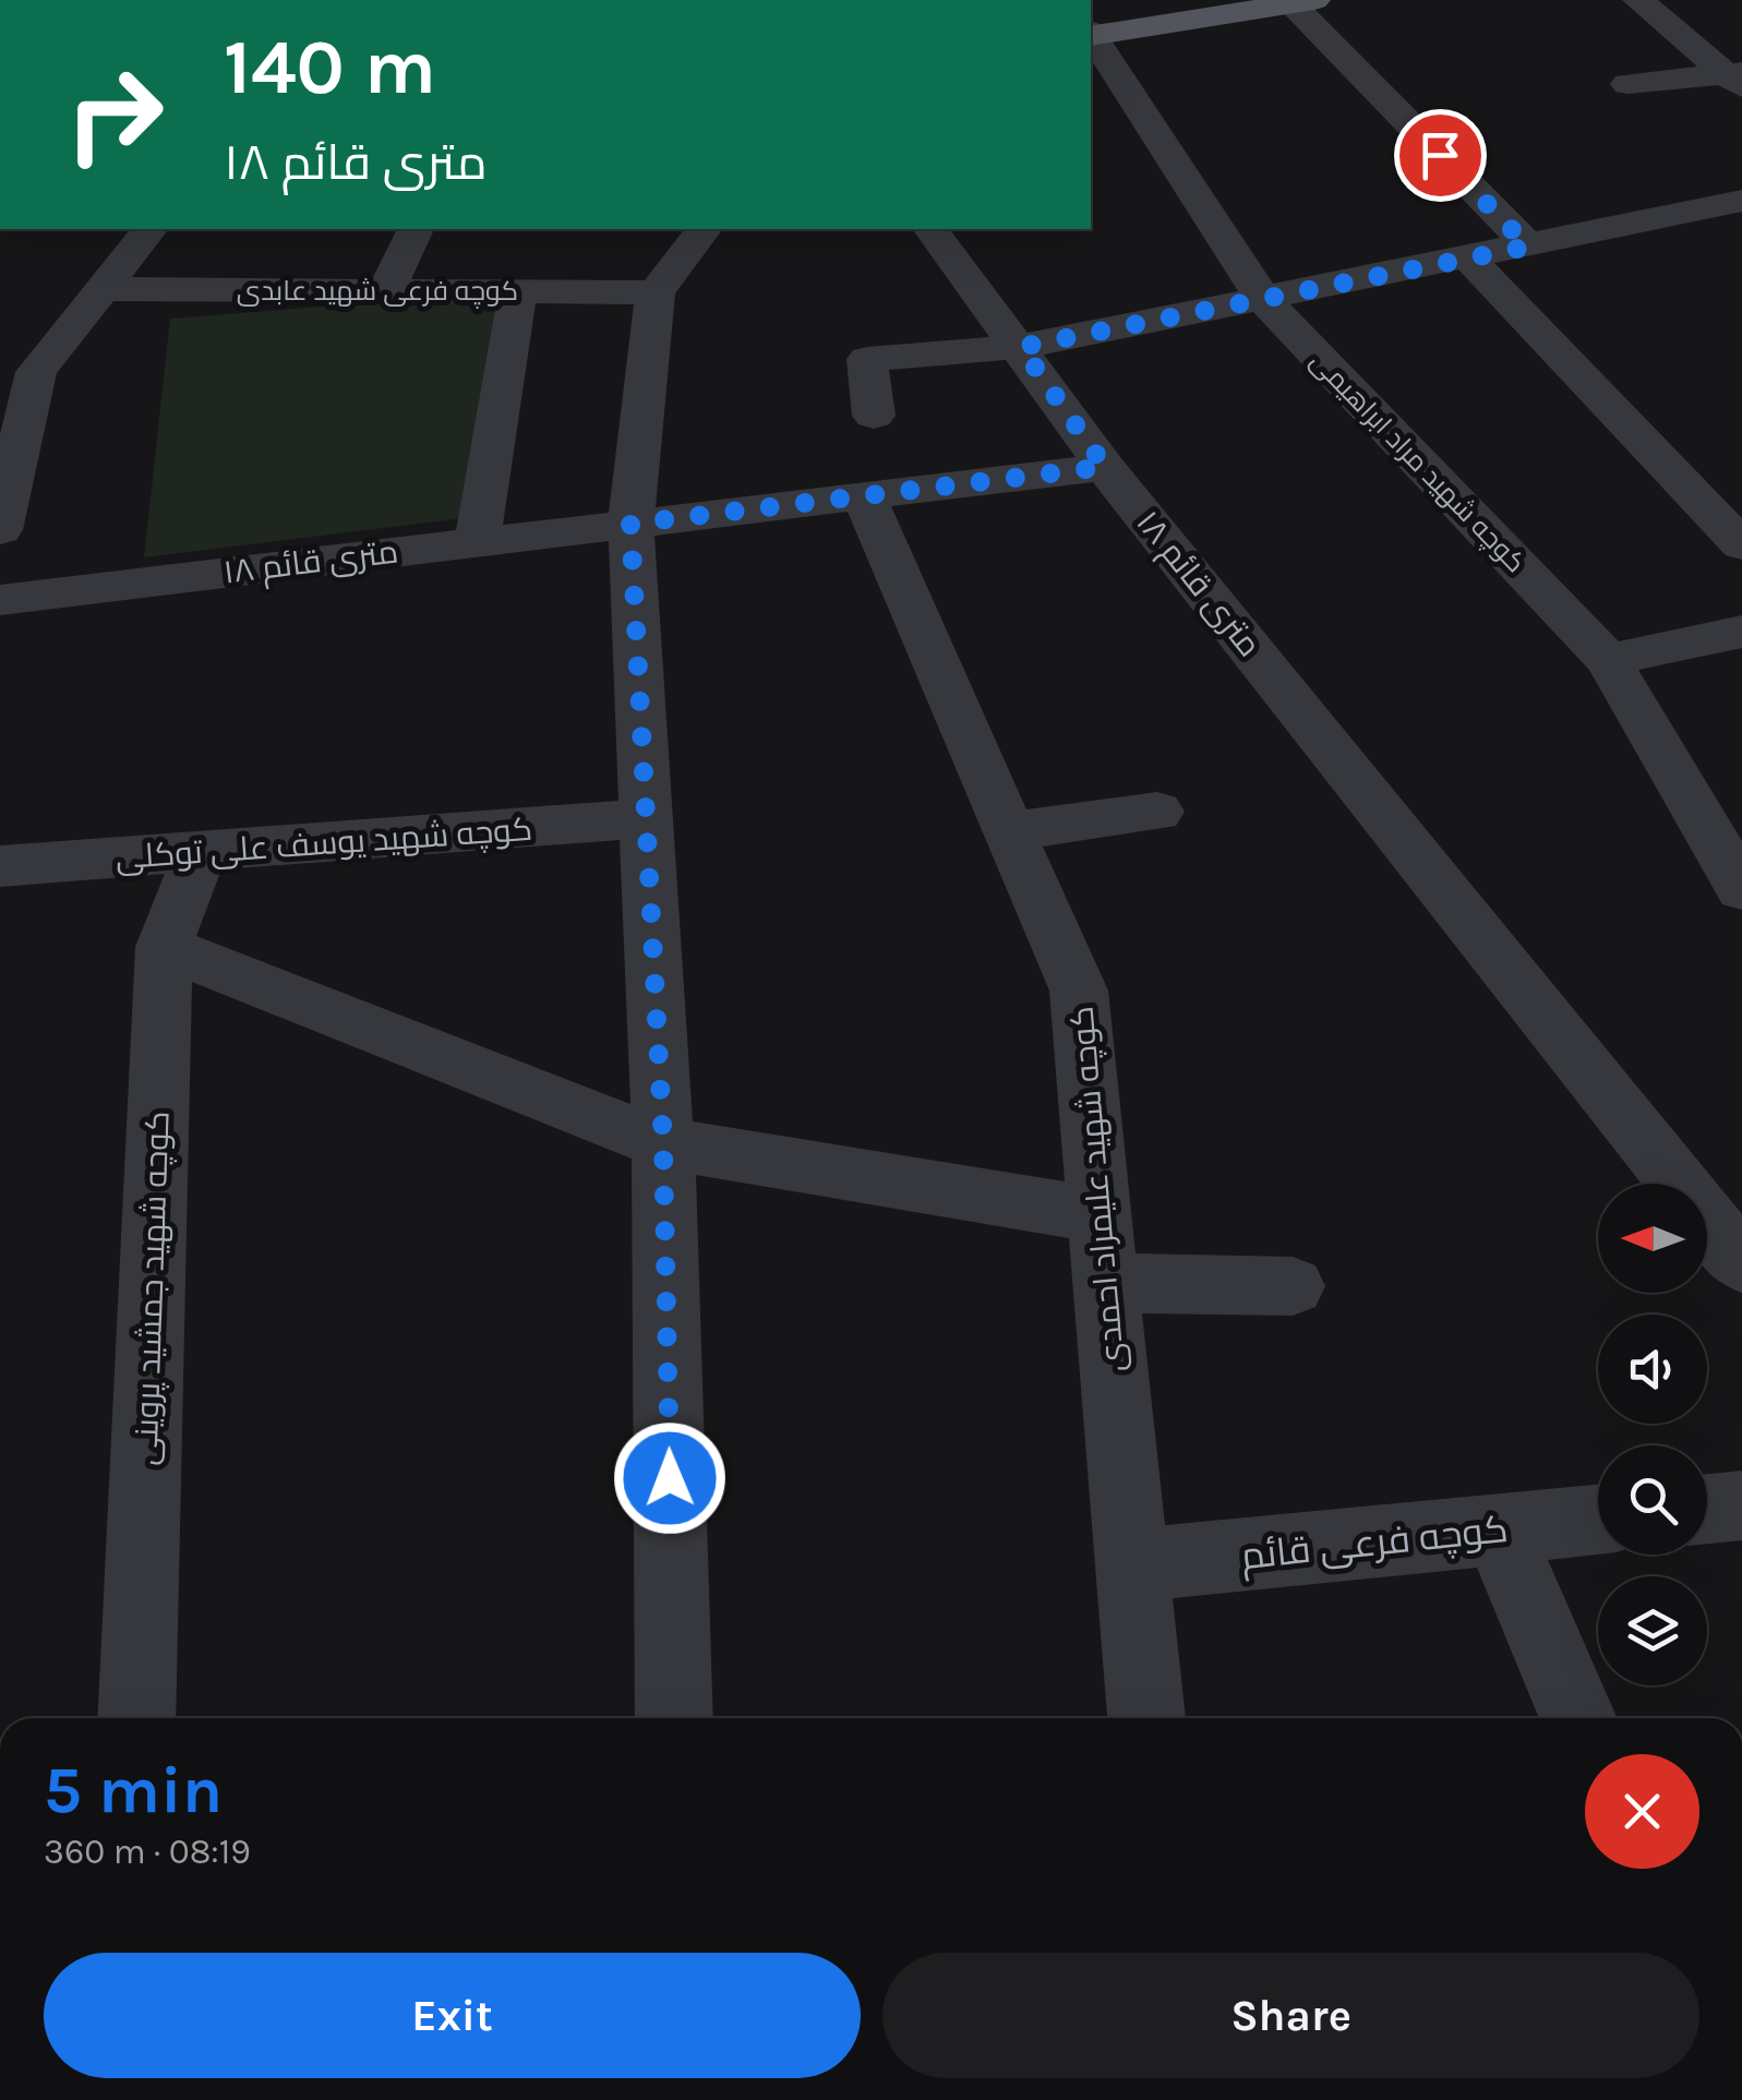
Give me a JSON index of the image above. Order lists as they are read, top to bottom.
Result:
{
  "streets": {
    "street": [
      "کوچه فرعی شهید عابدی",
      "کوچه شهید مراد ابراهیمی",
      "۱۸ متری قائم",
      "کوچه شهید یوسف علی توکلی",
      "کوچه شهید علیمراد احمدی",
      "کوچه شهید جمشید پروینی",
      "کوچه فرعی قائم"
    ]
  },
  "crossings": [
    ["۱۸ متری قائم", "کوچه شهید علیمراد احمدی"],
    ["کوچه شهید یوسف علی توکلی", "کوچه شهید جمشید پروینی"],
    ["کوچه شهید علیمراد احمدی", "کوچه فرعی قائم"]
  ],
  "north": "left",
  "page": {
    "turn": ["140 m", "۱۸ متری قائم"],
    "heading": ["5 min", "360 m · 08:19"],
    "buttons": ["Exit", "Share"]
  }
}
